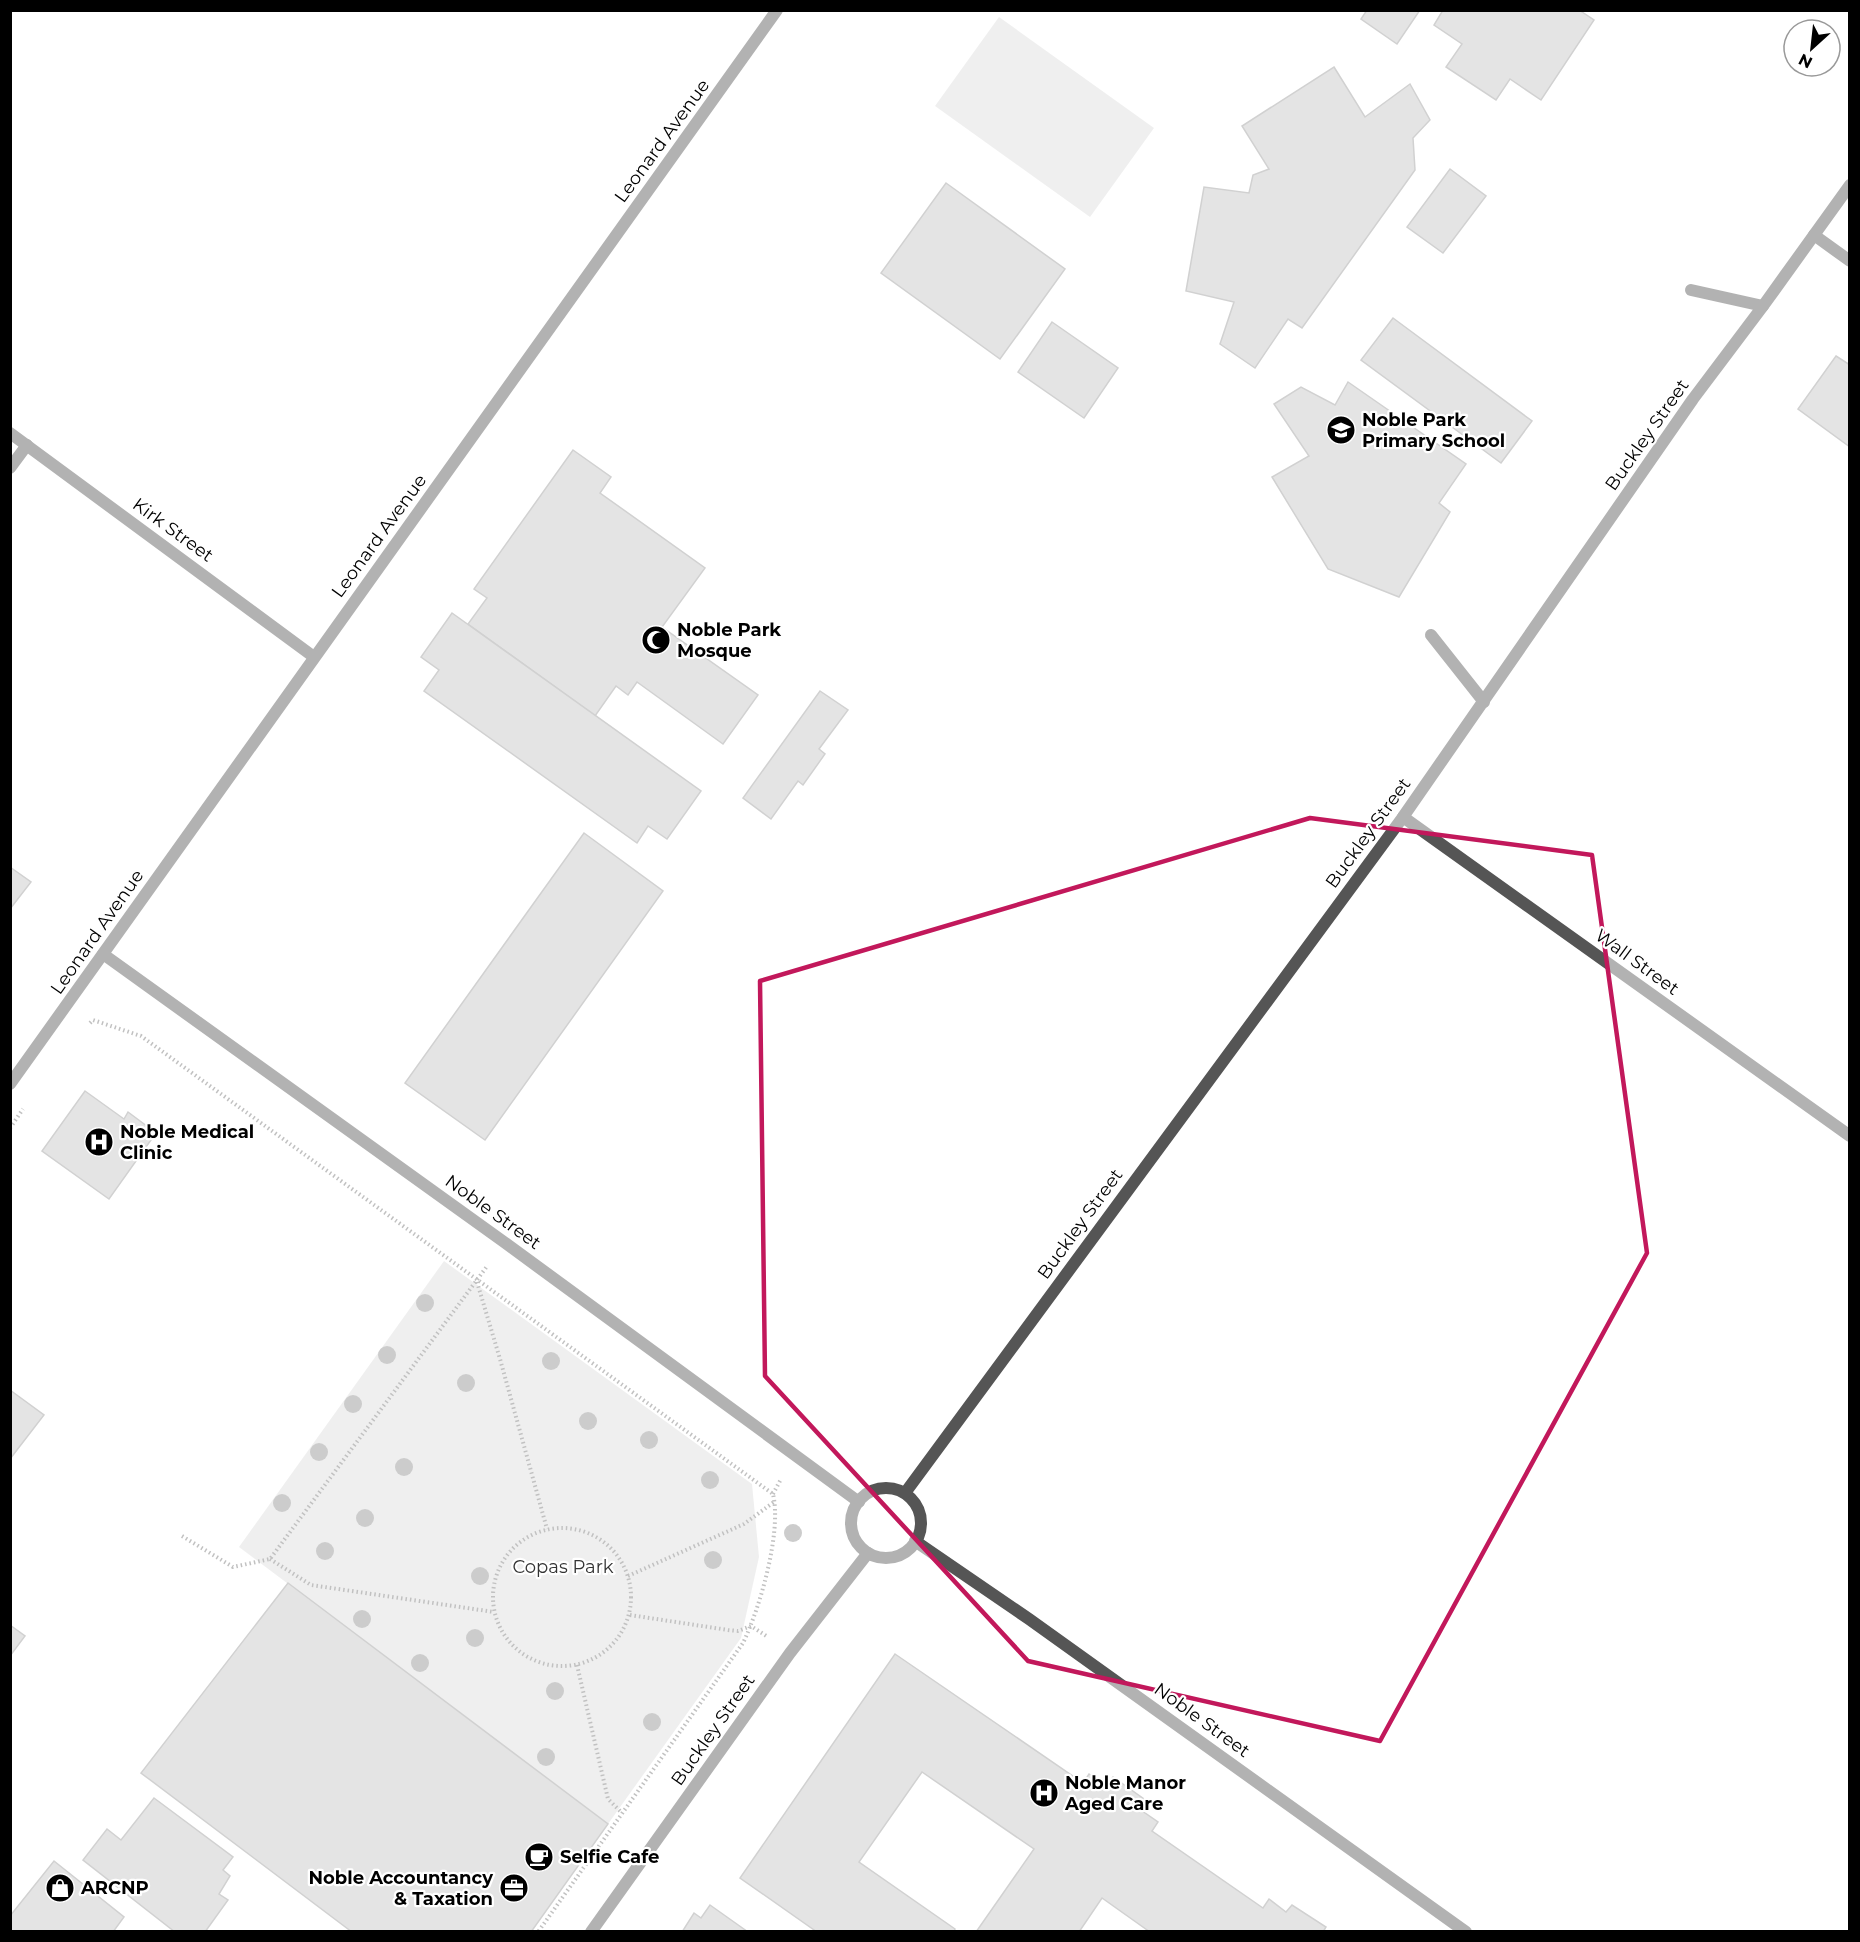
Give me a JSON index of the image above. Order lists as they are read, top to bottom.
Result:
{
  "streets": {
    "street": [
      "Leonard Avenue",
      "Buckley Street",
      "Kirk Street",
      "Wall Street",
      "Noble Street"
    ]
  },
  "crossings": [
    ["Leonard Avenue", "Kirk Street"],
    ["Leonard Avenue", "Noble Street"],
    ["Buckley Street", "Wall Street"],
    ["Buckley Street", "Noble Street"]
  ],
  "parks": ["Copas Park"],
  "places": {
    "school or university": ["Noble Park Primary School"],
    "mosque": ["Noble Park Mosque"],
    "hospital": ["Noble Medical Clinic", "Noble Manor Aged Care"],
    "cafe": ["Selfie Cafe"],
    "shop": ["ARCNP"],
    "office": ["Noble Accountancy & Taxation"]
  },
  "north": "bottom left"
}
